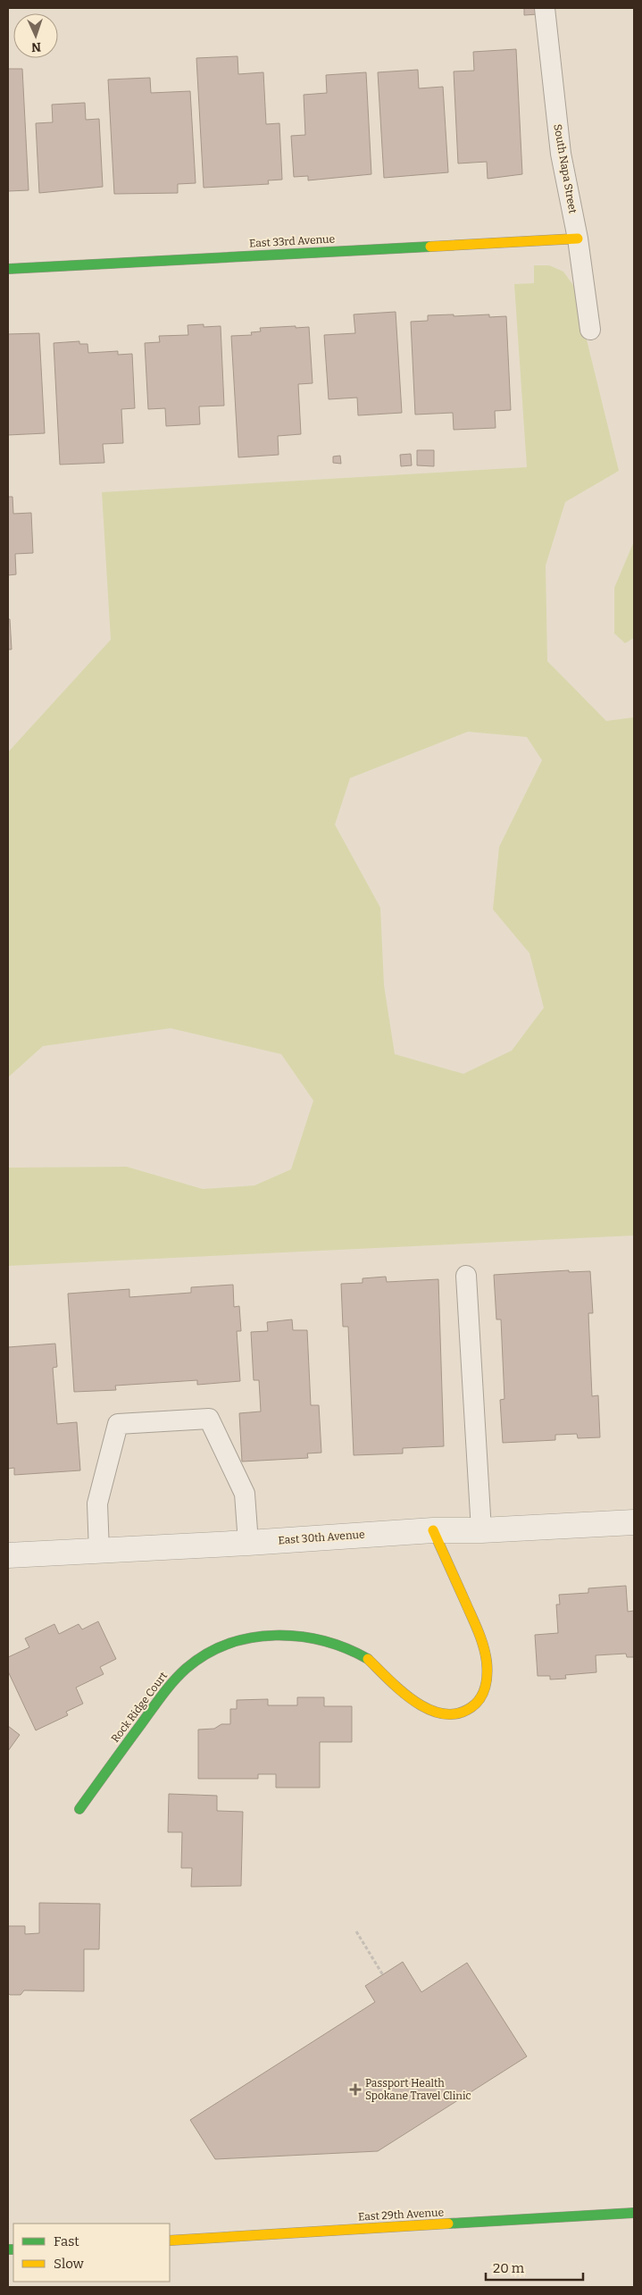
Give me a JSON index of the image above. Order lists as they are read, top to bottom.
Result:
{
  "streets": {
    "street": [
      "East 33rd Avenue",
      "East 30th Avenue",
      "Rock Ridge Court",
      "East 29th Avenue"
    ],
    "lane": ["South Napa Street"]
  },
  "crossings": [
    ["South Napa Street", "East 33rd Avenue"],
    ["East 30th Avenue", "Rock Ridge Court"]
  ],
  "places": {
    "health": ["Passport Health Spokane Travel Clinic"]
  },
  "legend": ["Fast", "Slow"],
  "scale_bar": "20 m",
  "north": "bottom"
}
